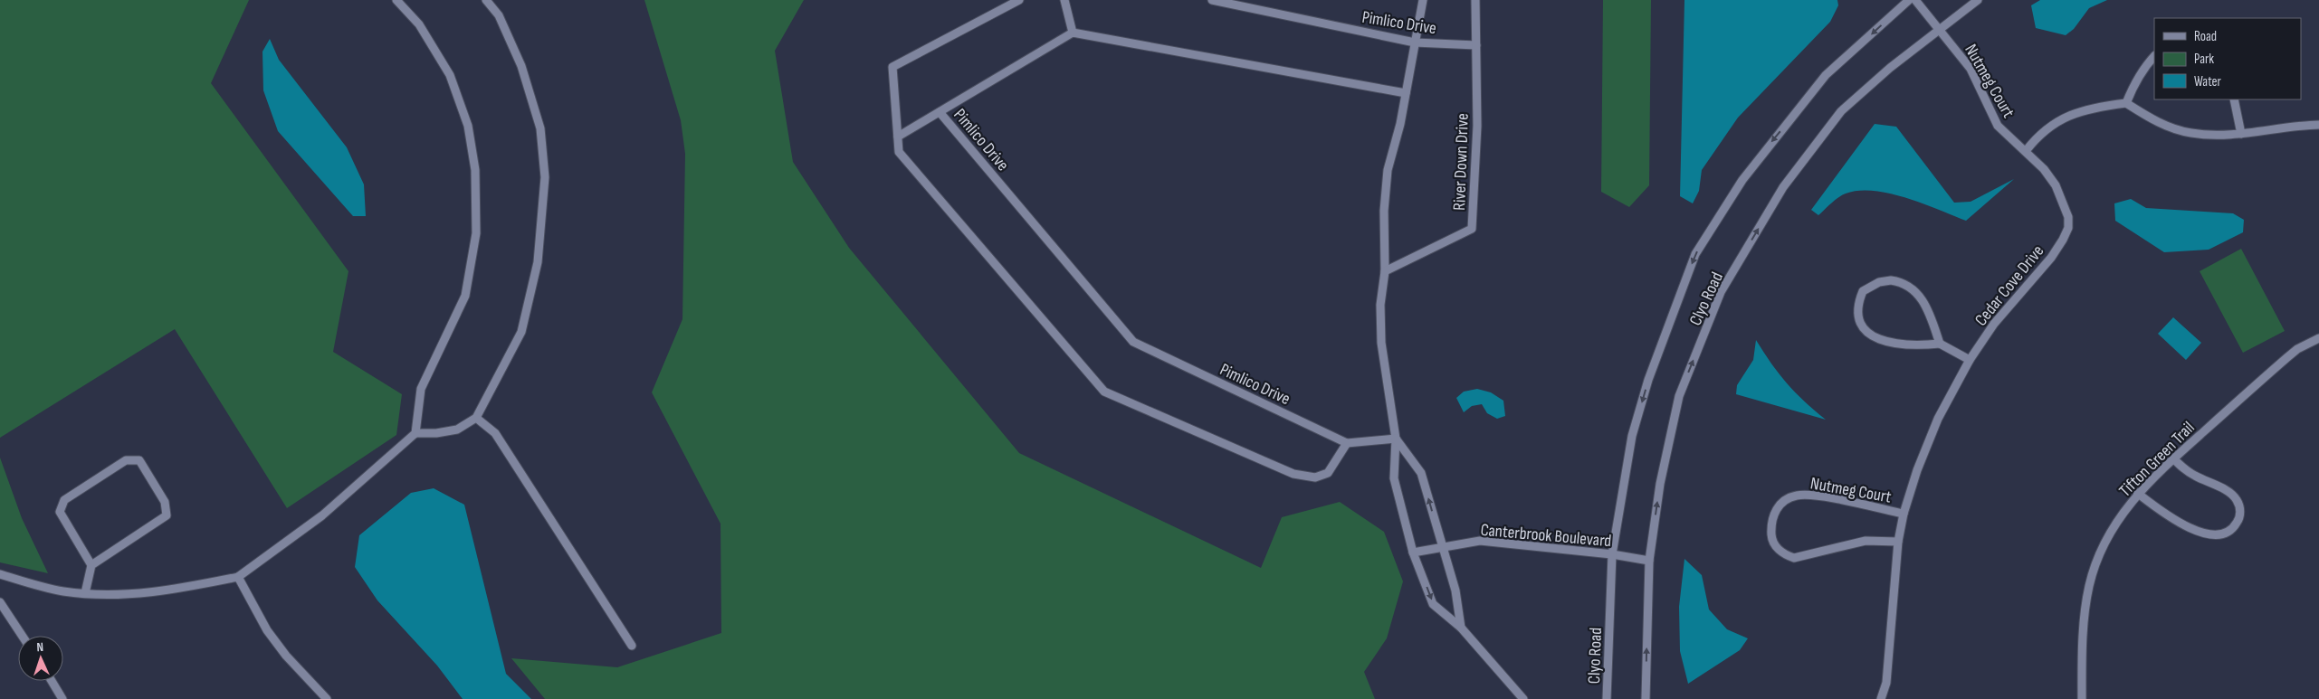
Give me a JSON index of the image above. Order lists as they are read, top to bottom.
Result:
{
  "streets": {
    "street": [
      "Pimlico Drive",
      "Nutmeg Court",
      "River Down Drive",
      "Cedar Cove Drive",
      "Clyo Road",
      "Tifton Green Trail",
      "Canterbrook Boulevard"
    ]
  },
  "crossings": [
    ["Pimlico Drive", "River Down Drive"],
    ["Nutmeg Court", "Cedar Cove Drive"],
    ["Nutmeg Court", "Clyo Road"],
    ["Clyo Road", "Canterbrook Boulevard"]
  ],
  "legend": ["Road", "Park", "Water"],
  "north": "top"
}
